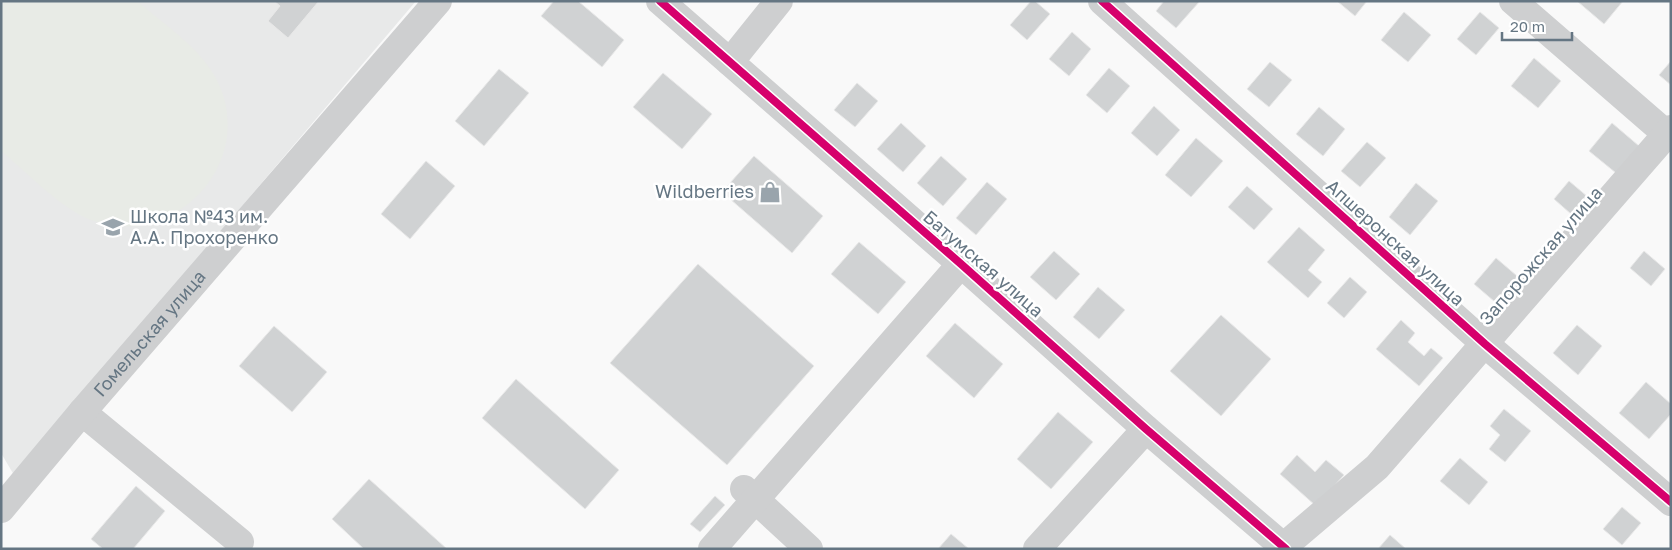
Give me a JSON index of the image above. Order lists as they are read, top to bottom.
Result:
{
  "streets": {
    "street": [
      "Апшеронская улица",
      "Запорожская улица",
      "Батумская улица",
      "Гомельская улица"
    ]
  },
  "crossings": [
    ["Апшеронская улица", "Запорожская улица"],
    ["Запорожская улица", "Батумская улица"]
  ],
  "places": {
    "shop": ["Wildberries"],
    "school or university": ["Школа №43 им. А.А. Прохоренко"]
  },
  "scale_bar": "20 m"
}
